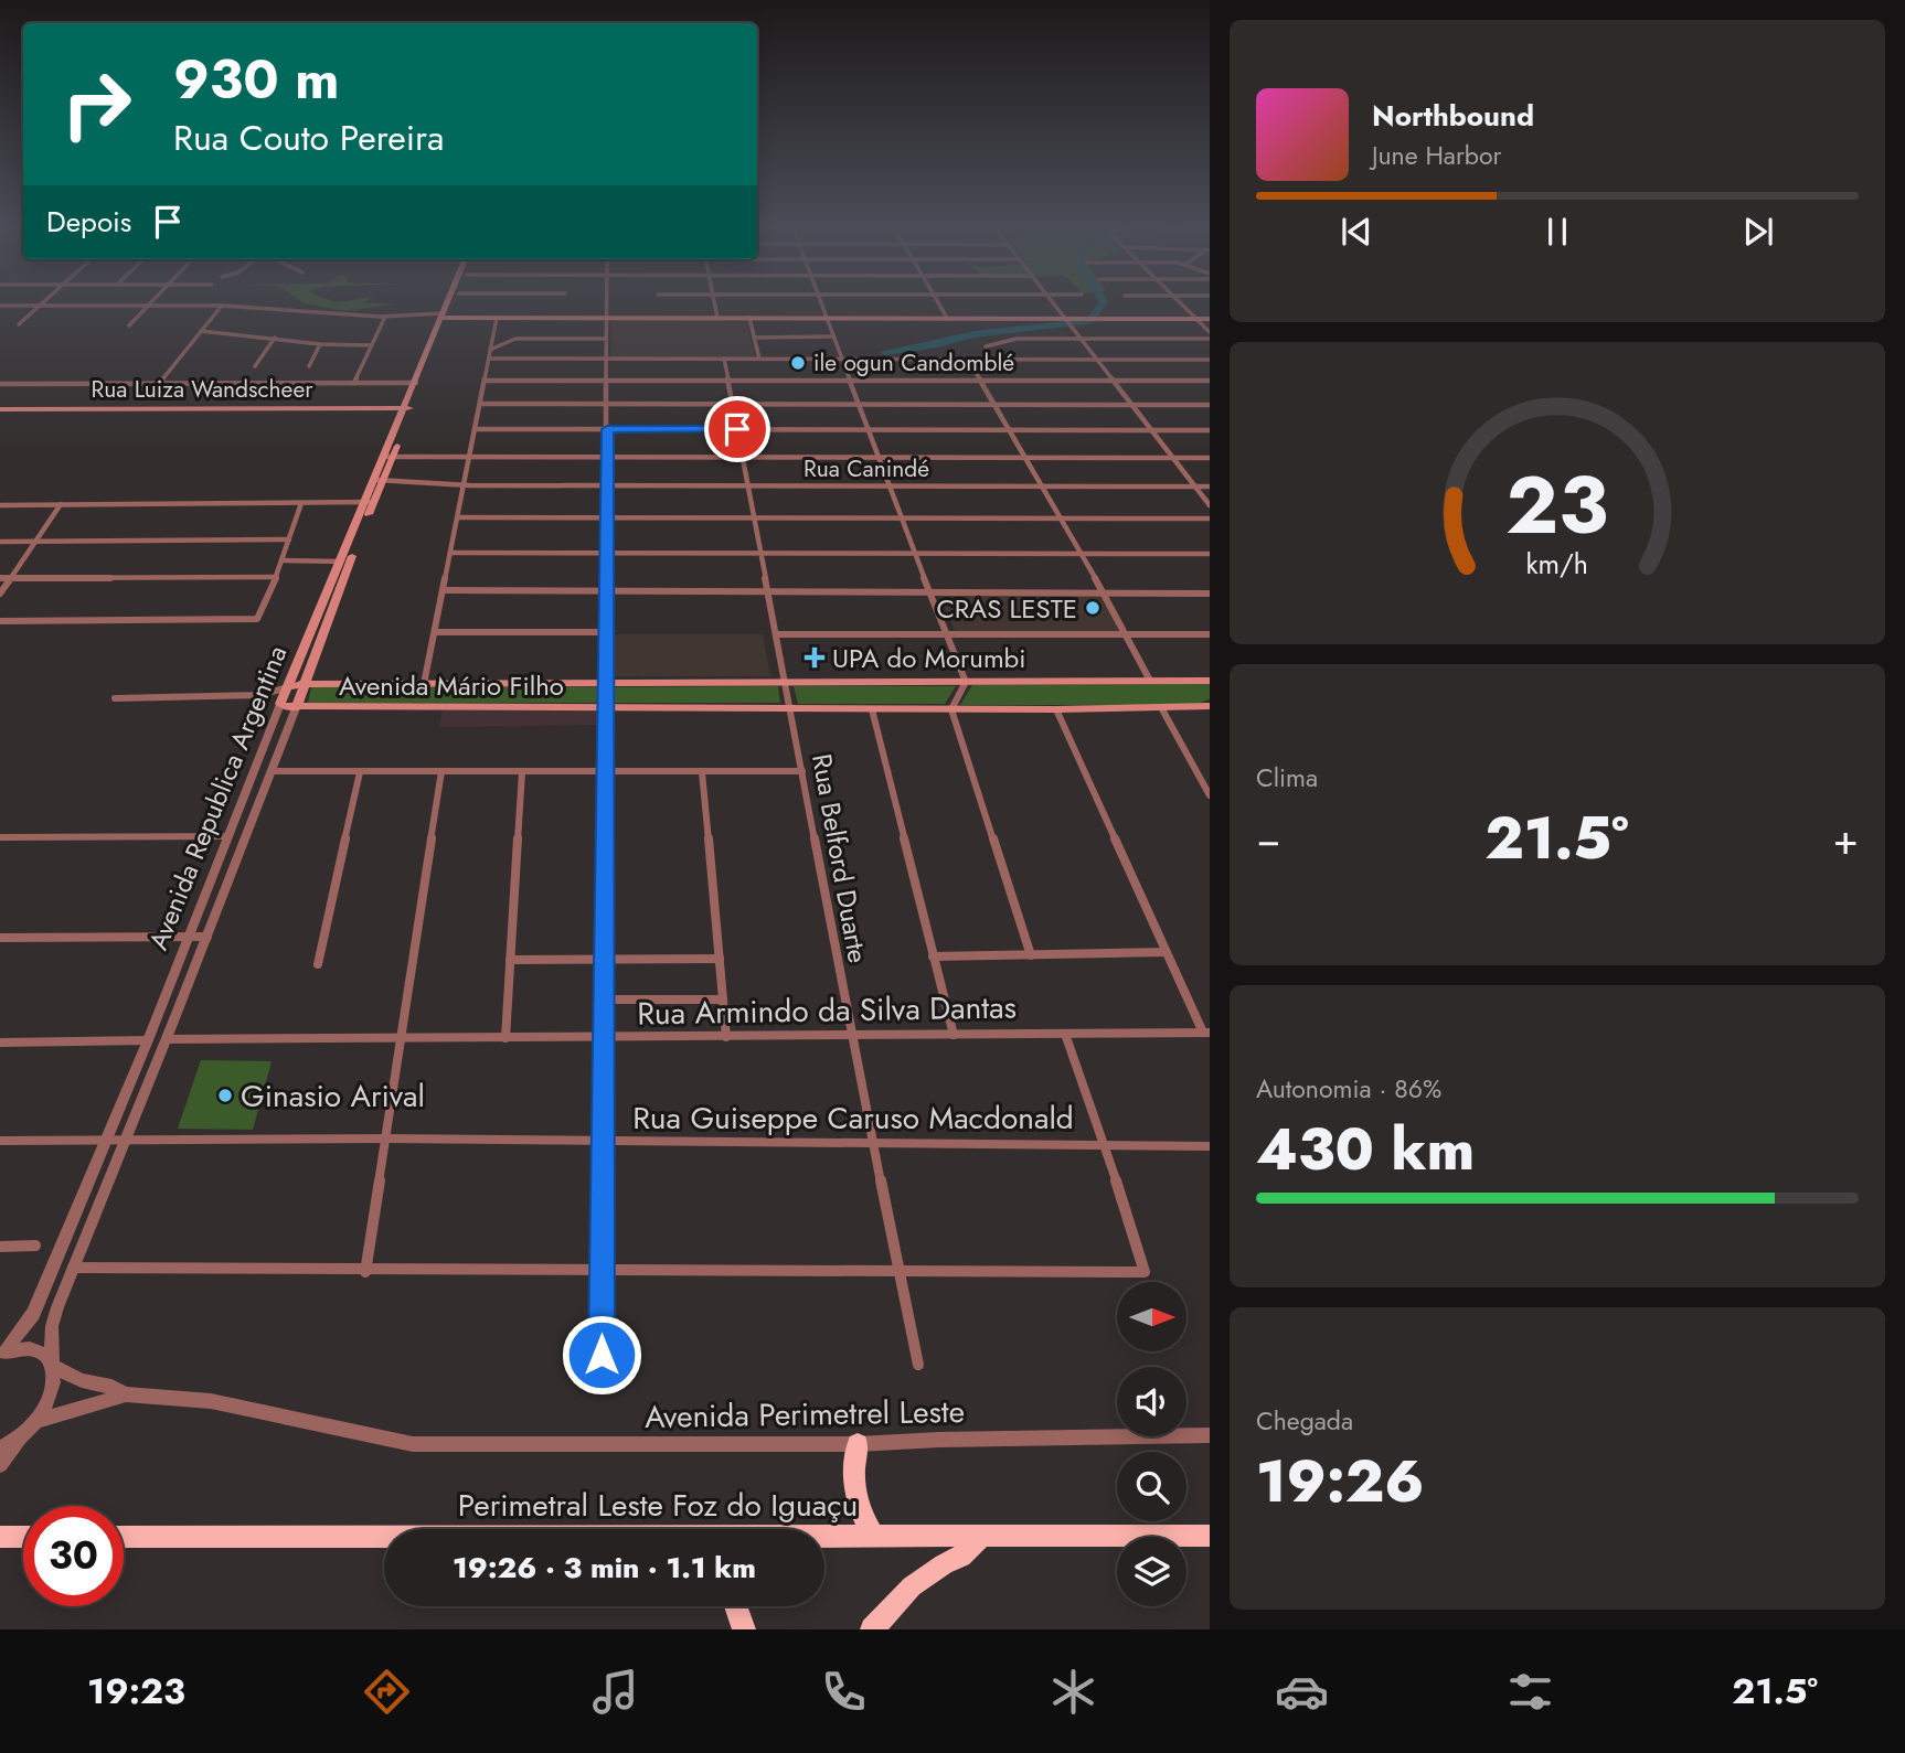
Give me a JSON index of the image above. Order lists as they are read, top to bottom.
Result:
{
  "streets": {
    "highway": ["Perimetral Leste Foz do Iguaçu"],
    "main road": ["Rua Luiza Wandscheer", "Avenida Mário Filho", "Avenida Republica Argentina"],
    "street": [
      "Rua Canindé",
      "Rua Belford Duarte",
      "Rua Armindo da Silva Dantas",
      "Rua Guiseppe Caruso Macdonald",
      "Avenida Perimetrel Leste"
    ]
  },
  "crossings": [
    ["Rua Luiza Wandscheer", "Avenida Republica Argentina"],
    ["Rua Canindé", "Avenida Republica Argentina"],
    ["Rua Canindé", "Rua Belford Duarte"],
    ["Avenida Mário Filho", "Avenida Republica Argentina"],
    ["Avenida Mário Filho", "Rua Belford Duarte"],
    ["Avenida Republica Argentina", "Rua Armindo da Silva Dantas"],
    ["Avenida Republica Argentina", "Rua Guiseppe Caruso Macdonald"],
    ["Avenida Republica Argentina", "Avenida Perimetrel Leste"],
    ["Rua Belford Duarte", "Rua Armindo da Silva Dantas"],
    ["Rua Belford Duarte", "Rua Guiseppe Caruso Macdonald"]
  ],
  "places": {
    "other": ["ile ogun Candomblé", "CRAS LESTE", "Ginasio Arival"],
    "health": ["UPA do Morumbi"]
  },
  "north": "right",
  "page": {
    "turn": ["930 m", "Rua Couto Pereira"],
    "song": ["Northbound", "June Harbor"],
    "then": "Depois",
    "tile": [
      "Clima",
      ["Autonomia · 86%", "430 km"],
      ["Chegada", "19:26"]
    ],
    "heat": ["−", "21.5°", "+"],
    "limit": "30",
    "trip": "19:26 · 3 min · 1.1 km",
    "tabs": ["19:23", "21.5°"],
    "gauge": ["23", "km/h"]
  }
}
